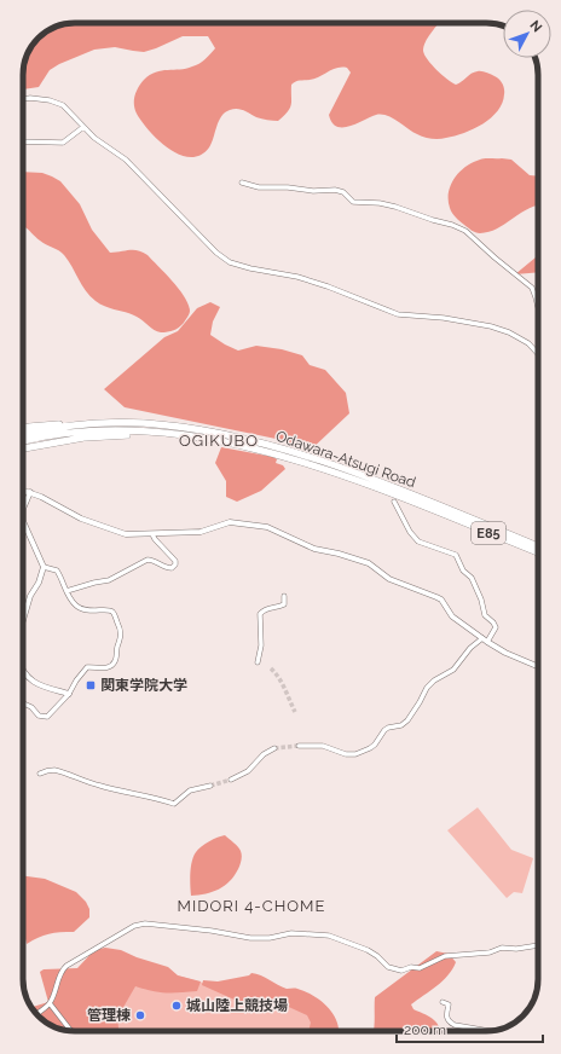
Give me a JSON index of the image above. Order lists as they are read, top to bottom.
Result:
{
  "streets": {
    "highway": ["Odawara-Atsugi Road", "E85"]
  },
  "districts": ["OGIKUBO", "MIDORI 4-CHOME"],
  "places": {
    "transit": ["関東学院大学"],
    "other": ["城山陸上競技場", "管理棟"]
  },
  "scale_bar": "200 m",
  "north": "top right"
}
